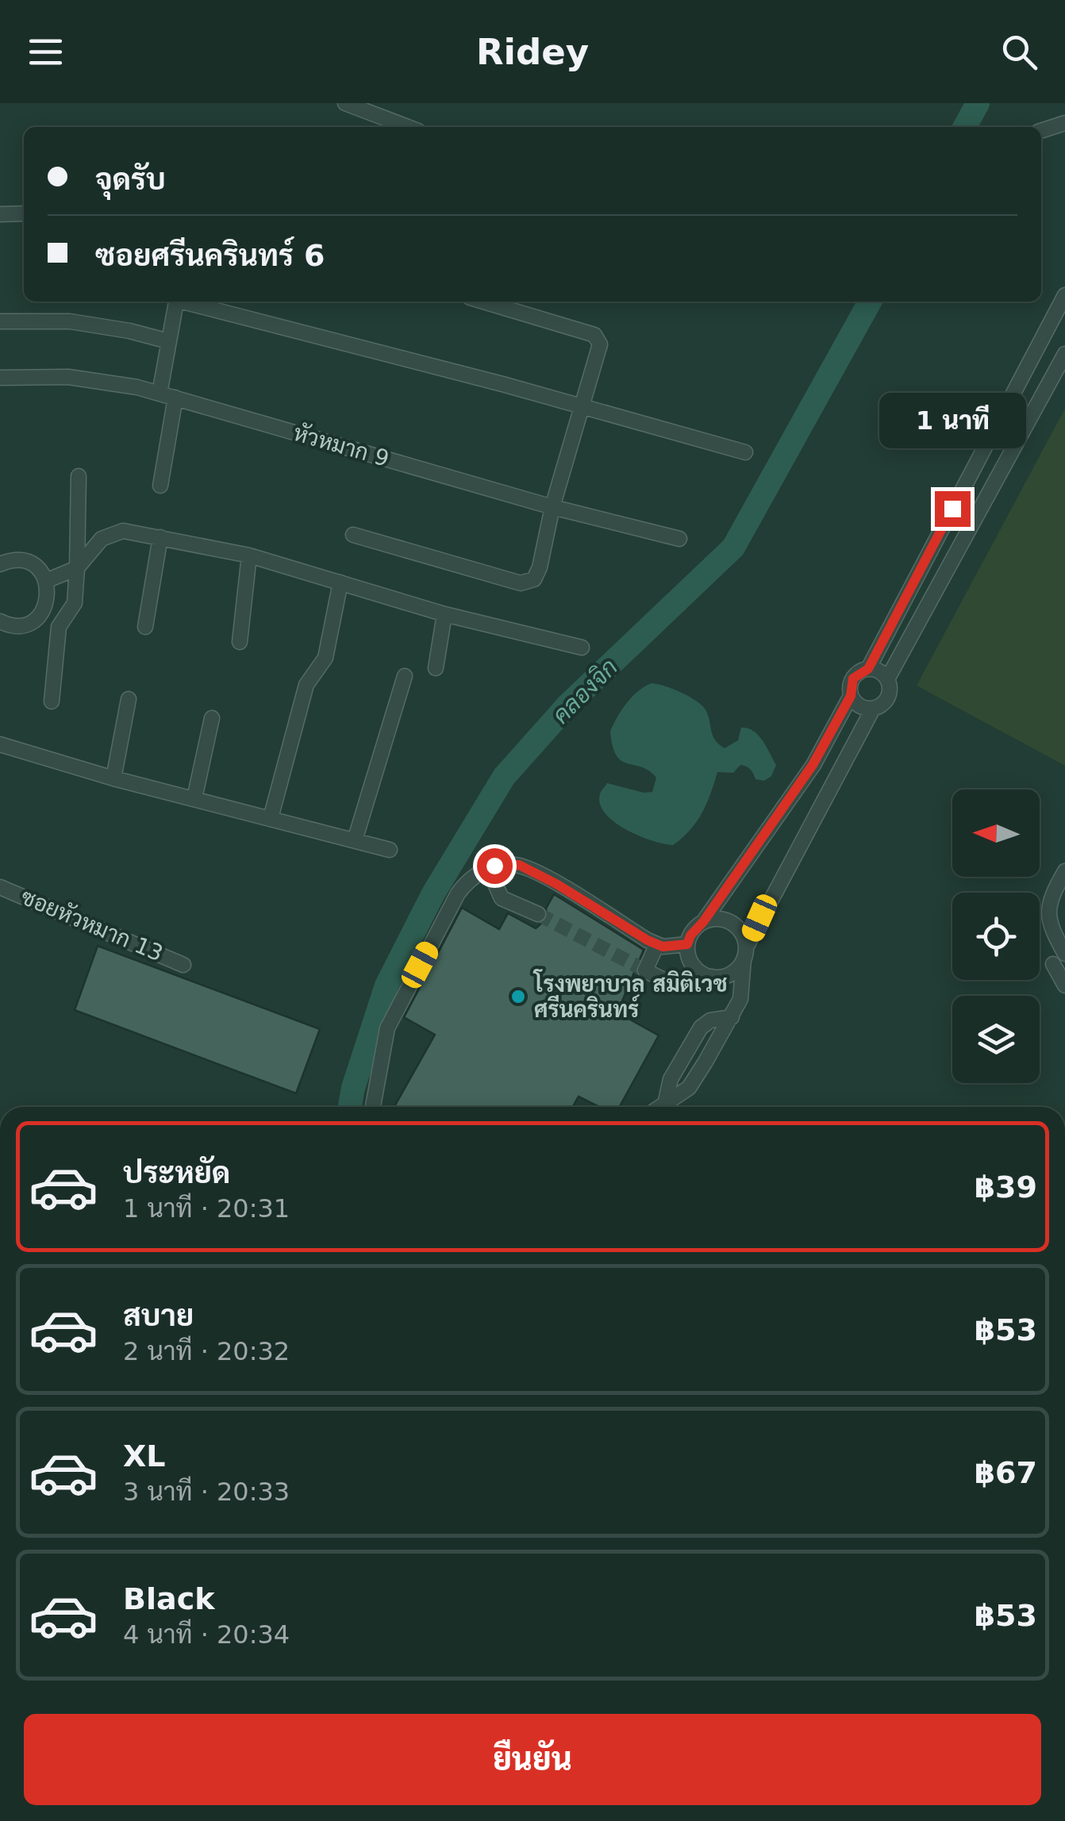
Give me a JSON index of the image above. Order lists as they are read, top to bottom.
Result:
{
  "streets": {
    "street": ["หัวหมาก 9", "ซอยหัวหมาก 13"]
  },
  "water": ["คลองจิก"],
  "places": ["โรงพยาบาล สมิติเวช ศรีนครินทร์"],
  "north": "left",
  "page": {
    "header": "Ridey",
    "banner": ["จุดรับ", "ซอยศรีนครินทร์ 6"],
    "bubble": "1 นาที",
    "list": [
      {
        "name": "ประหยัด",
        "note": "1 นาที · 20:31",
        "value": "฿39"
      },
      {
        "name": "สบาย",
        "note": "2 นาที · 20:32",
        "value": "฿53"
      },
      {
        "name": "XL",
        "note": "3 นาที · 20:33",
        "value": "฿67"
      },
      {
        "name": "Black",
        "note": "4 นาที · 20:34",
        "value": "฿53"
      }
    ],
    "buttons": "ยืนยัน"
  }
}
